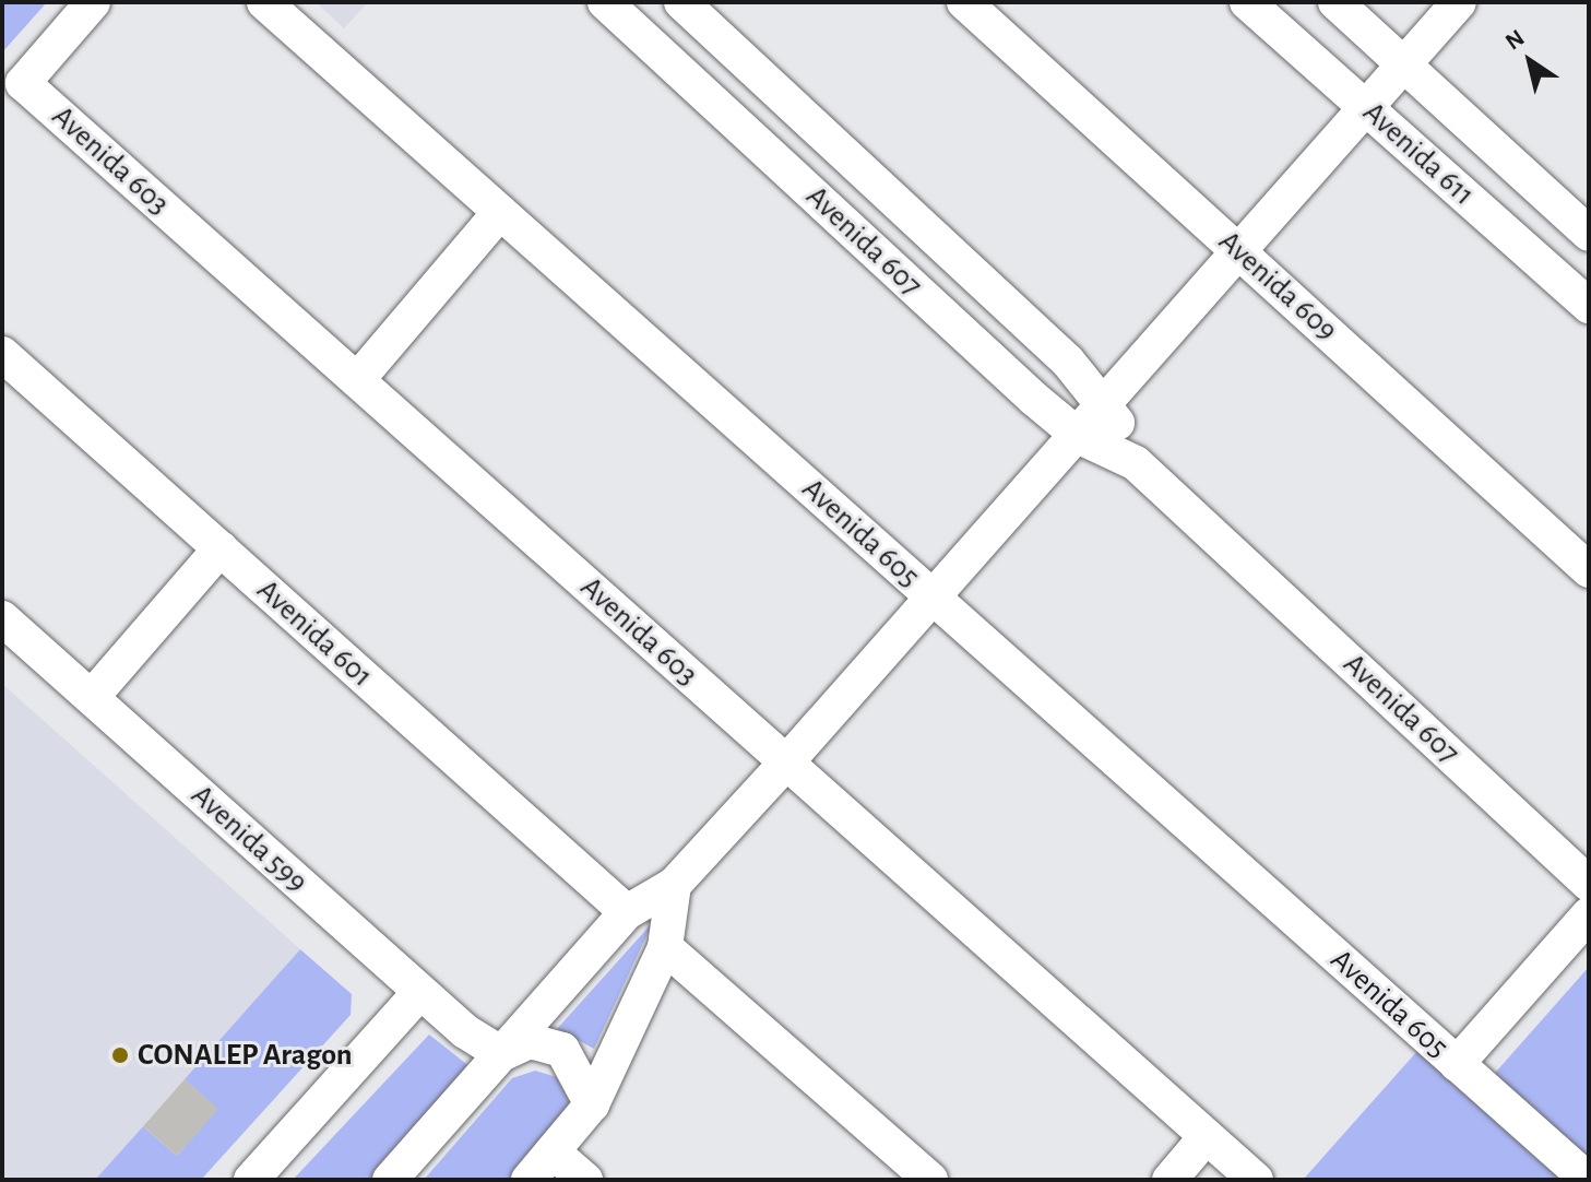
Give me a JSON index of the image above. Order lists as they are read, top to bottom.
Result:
{
  "streets": {
    "street": [
      "Avenida 611",
      "Avenida 603",
      "Avenida 607",
      "Avenida 609",
      "Avenida 605",
      "Avenida 601",
      "Avenida 599"
    ]
  },
  "places": ["CONALEP Aragon"],
  "north": "top left"
}
